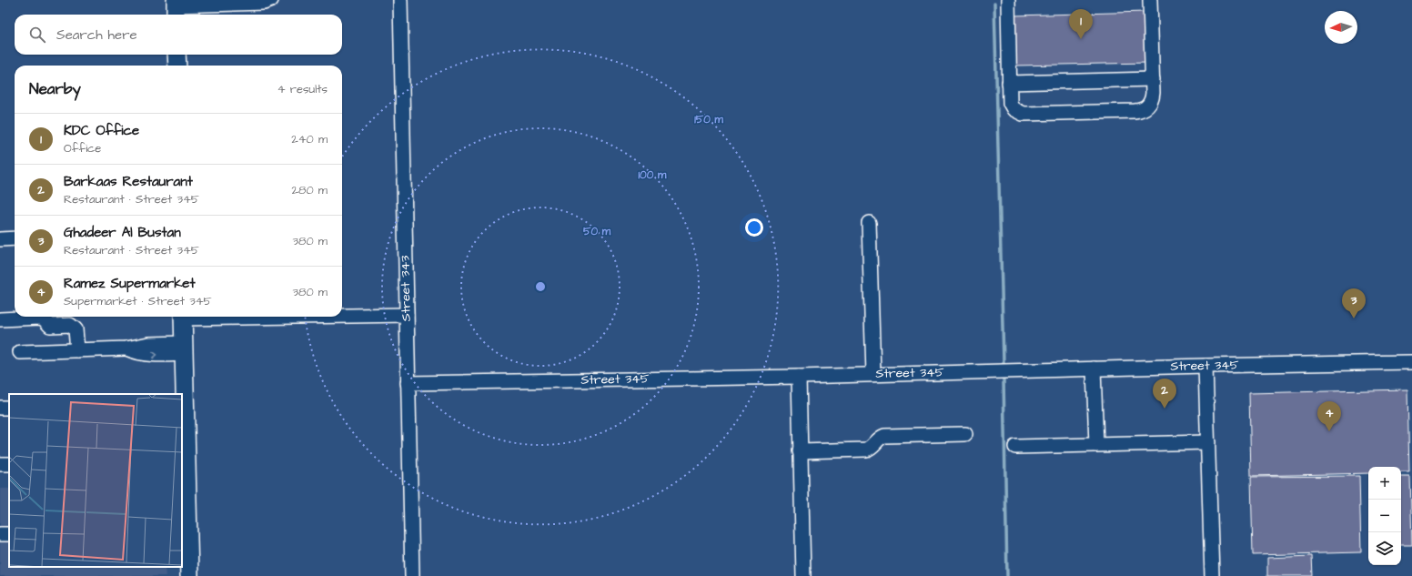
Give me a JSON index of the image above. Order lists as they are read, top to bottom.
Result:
{
  "streets": {
    "street": ["Street 343", "Street 345"]
  },
  "crossings": [
    ["Street 343", "Street 345"]
  ],
  "north": "left",
  "page": {
    "pins": [
      "1",
      "3",
      "2",
      "4"
    ],
    "search": "Search here",
    "heading": ["Nearby", "4 results"],
    "list": [
      {
        "mark": "1",
        "name": "KDC Office",
        "note": "Office",
        "value": "240 m"
      },
      {
        "mark": "2",
        "name": "Barkaas Restaurant",
        "note": "Restaurant · Street 345",
        "value": "280 m"
      },
      {
        "mark": "3",
        "name": "Ghadeer Al Bustan",
        "note": "Restaurant · Street 345",
        "value": "380 m"
      },
      {
        "mark": "4",
        "name": "Ramez Supermarket",
        "note": "Supermarket · Street 345",
        "value": "380 m"
      }
    ],
    "map_buttons": ["+", "−"]
  },
  "rings": ["150 m", "100 m", "50 m"]
}
